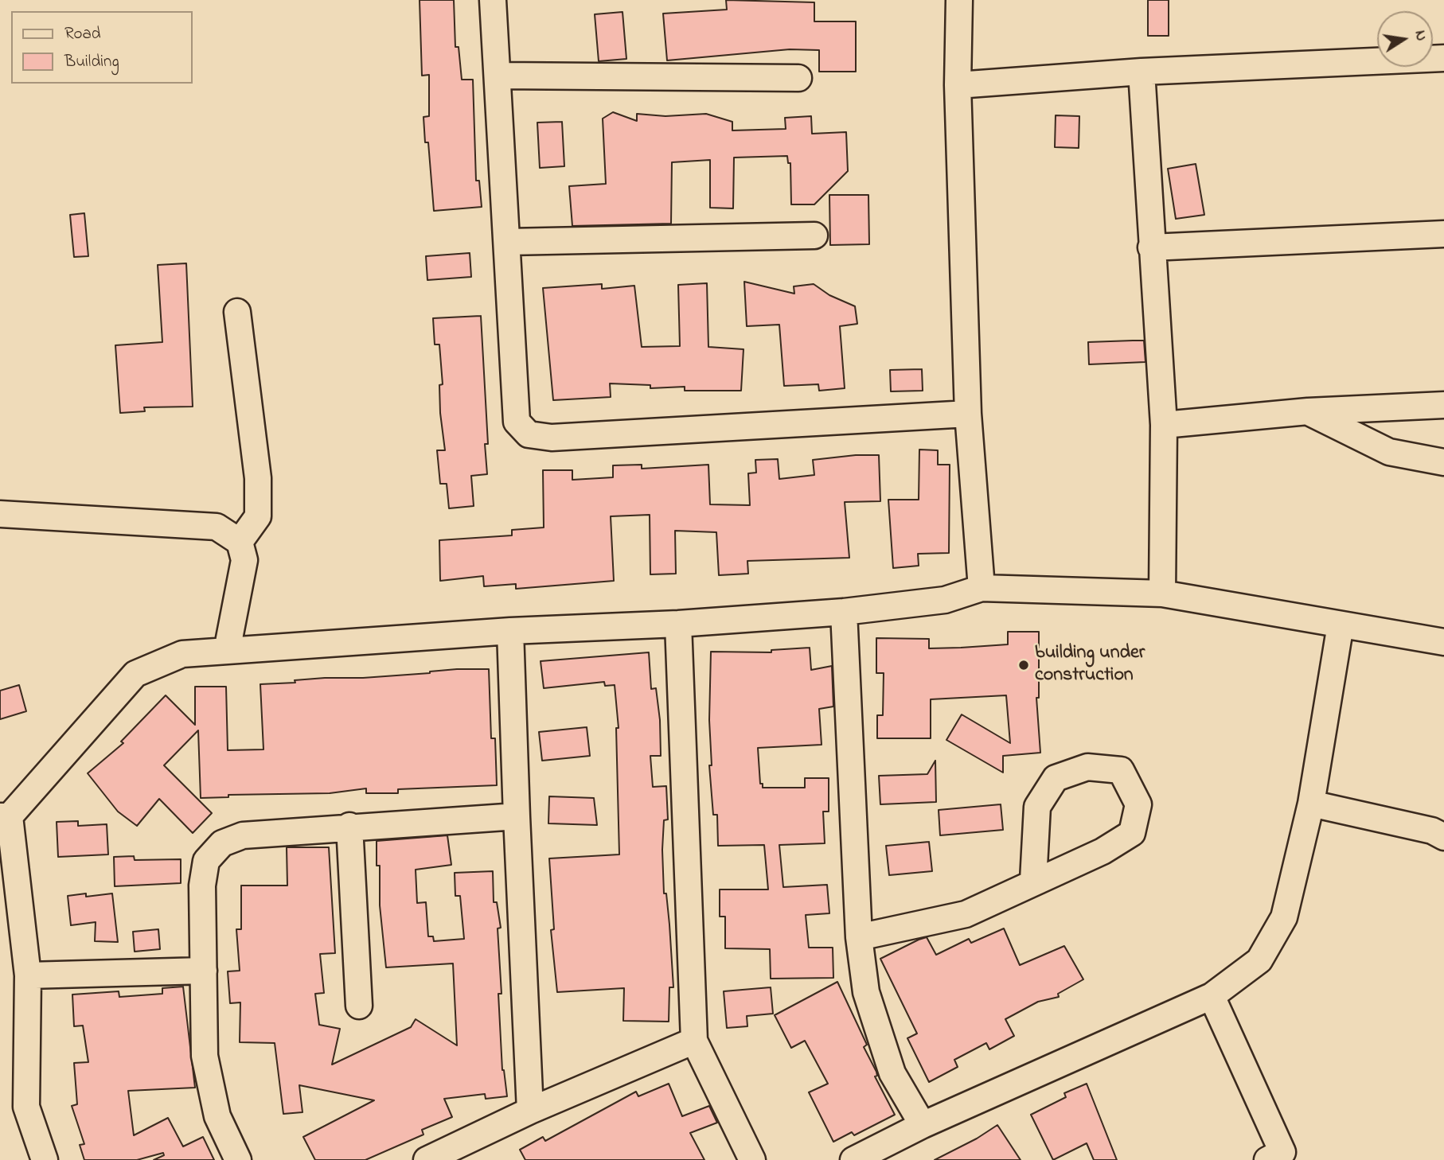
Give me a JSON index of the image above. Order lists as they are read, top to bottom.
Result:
{
  "places": ["building under construction"],
  "legend": ["Road", "Building"],
  "north": "right"
}
